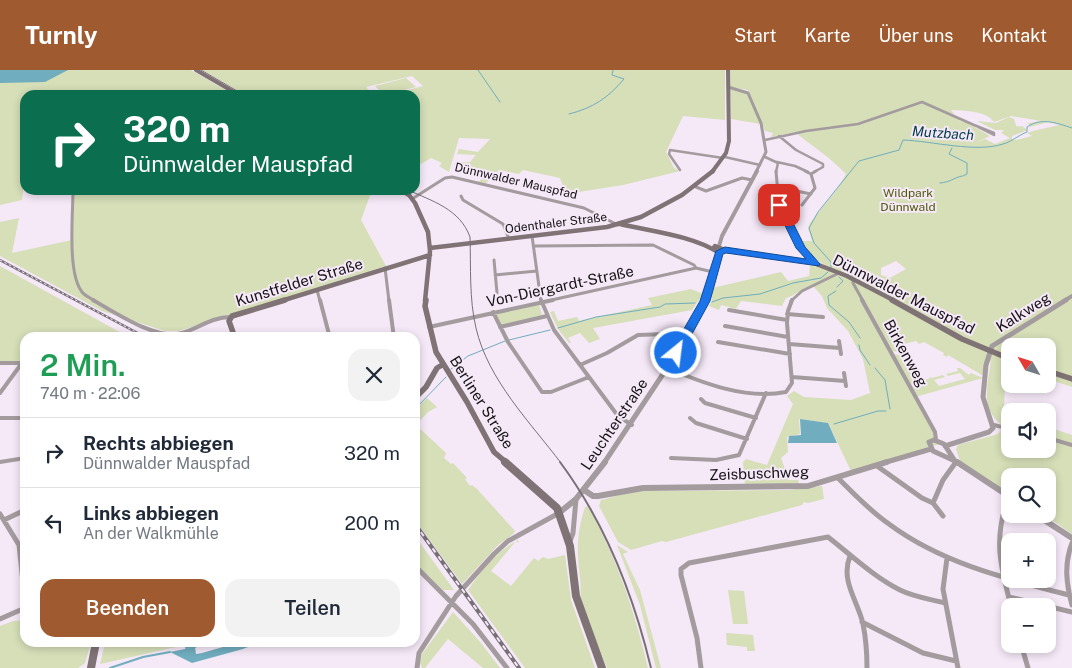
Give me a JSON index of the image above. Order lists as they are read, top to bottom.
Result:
{
  "streets": {
    "main road": [
      "Dünnwalder Mauspfad",
      "Odenthaler Straße",
      "Kunstfelder Straße",
      "Berliner Straße"
    ],
    "street": [
      "Von-Diergardt-Straße",
      "Kalkweg",
      "Birkenweg",
      "Leuchterstraße",
      "Zeisbuschweg"
    ]
  },
  "crossings": [
    ["Dünnwalder Mauspfad", "Odenthaler Straße"],
    ["Dünnwalder Mauspfad", "Kalkweg"],
    ["Dünnwalder Mauspfad", "Birkenweg"],
    ["Dünnwalder Mauspfad", "Berliner Straße"],
    ["Dünnwalder Mauspfad", "Leuchterstraße"],
    ["Odenthaler Straße", "Berliner Straße"],
    ["Kunstfelder Straße", "Berliner Straße"],
    ["Von-Diergardt-Straße", "Berliner Straße"],
    ["Berliner Straße", "Leuchterstraße"],
    ["Leuchterstraße", "Zeisbuschweg"]
  ],
  "water": ["Mutzbach"],
  "parks": ["Wildpark Dünnwald"],
  "north": "top left",
  "page": {
    "header": "Turnly",
    "nav": [
      "Start",
      "Karte",
      "Über uns",
      "Kontakt"
    ],
    "turn": ["320 m", "Dünnwalder Mauspfad"],
    "heading": ["2 Min.", "740 m · 22:06"],
    "map_buttons": ["+", "−"],
    "list": [
      {
        "name": "Rechts abbiegen",
        "note": "Dünnwalder Mauspfad",
        "value": "320 m"
      },
      {
        "name": "Links abbiegen",
        "note": "An der Walkmühle",
        "value": "200 m"
      }
    ],
    "buttons": ["Beenden", "Teilen"]
  }
}
